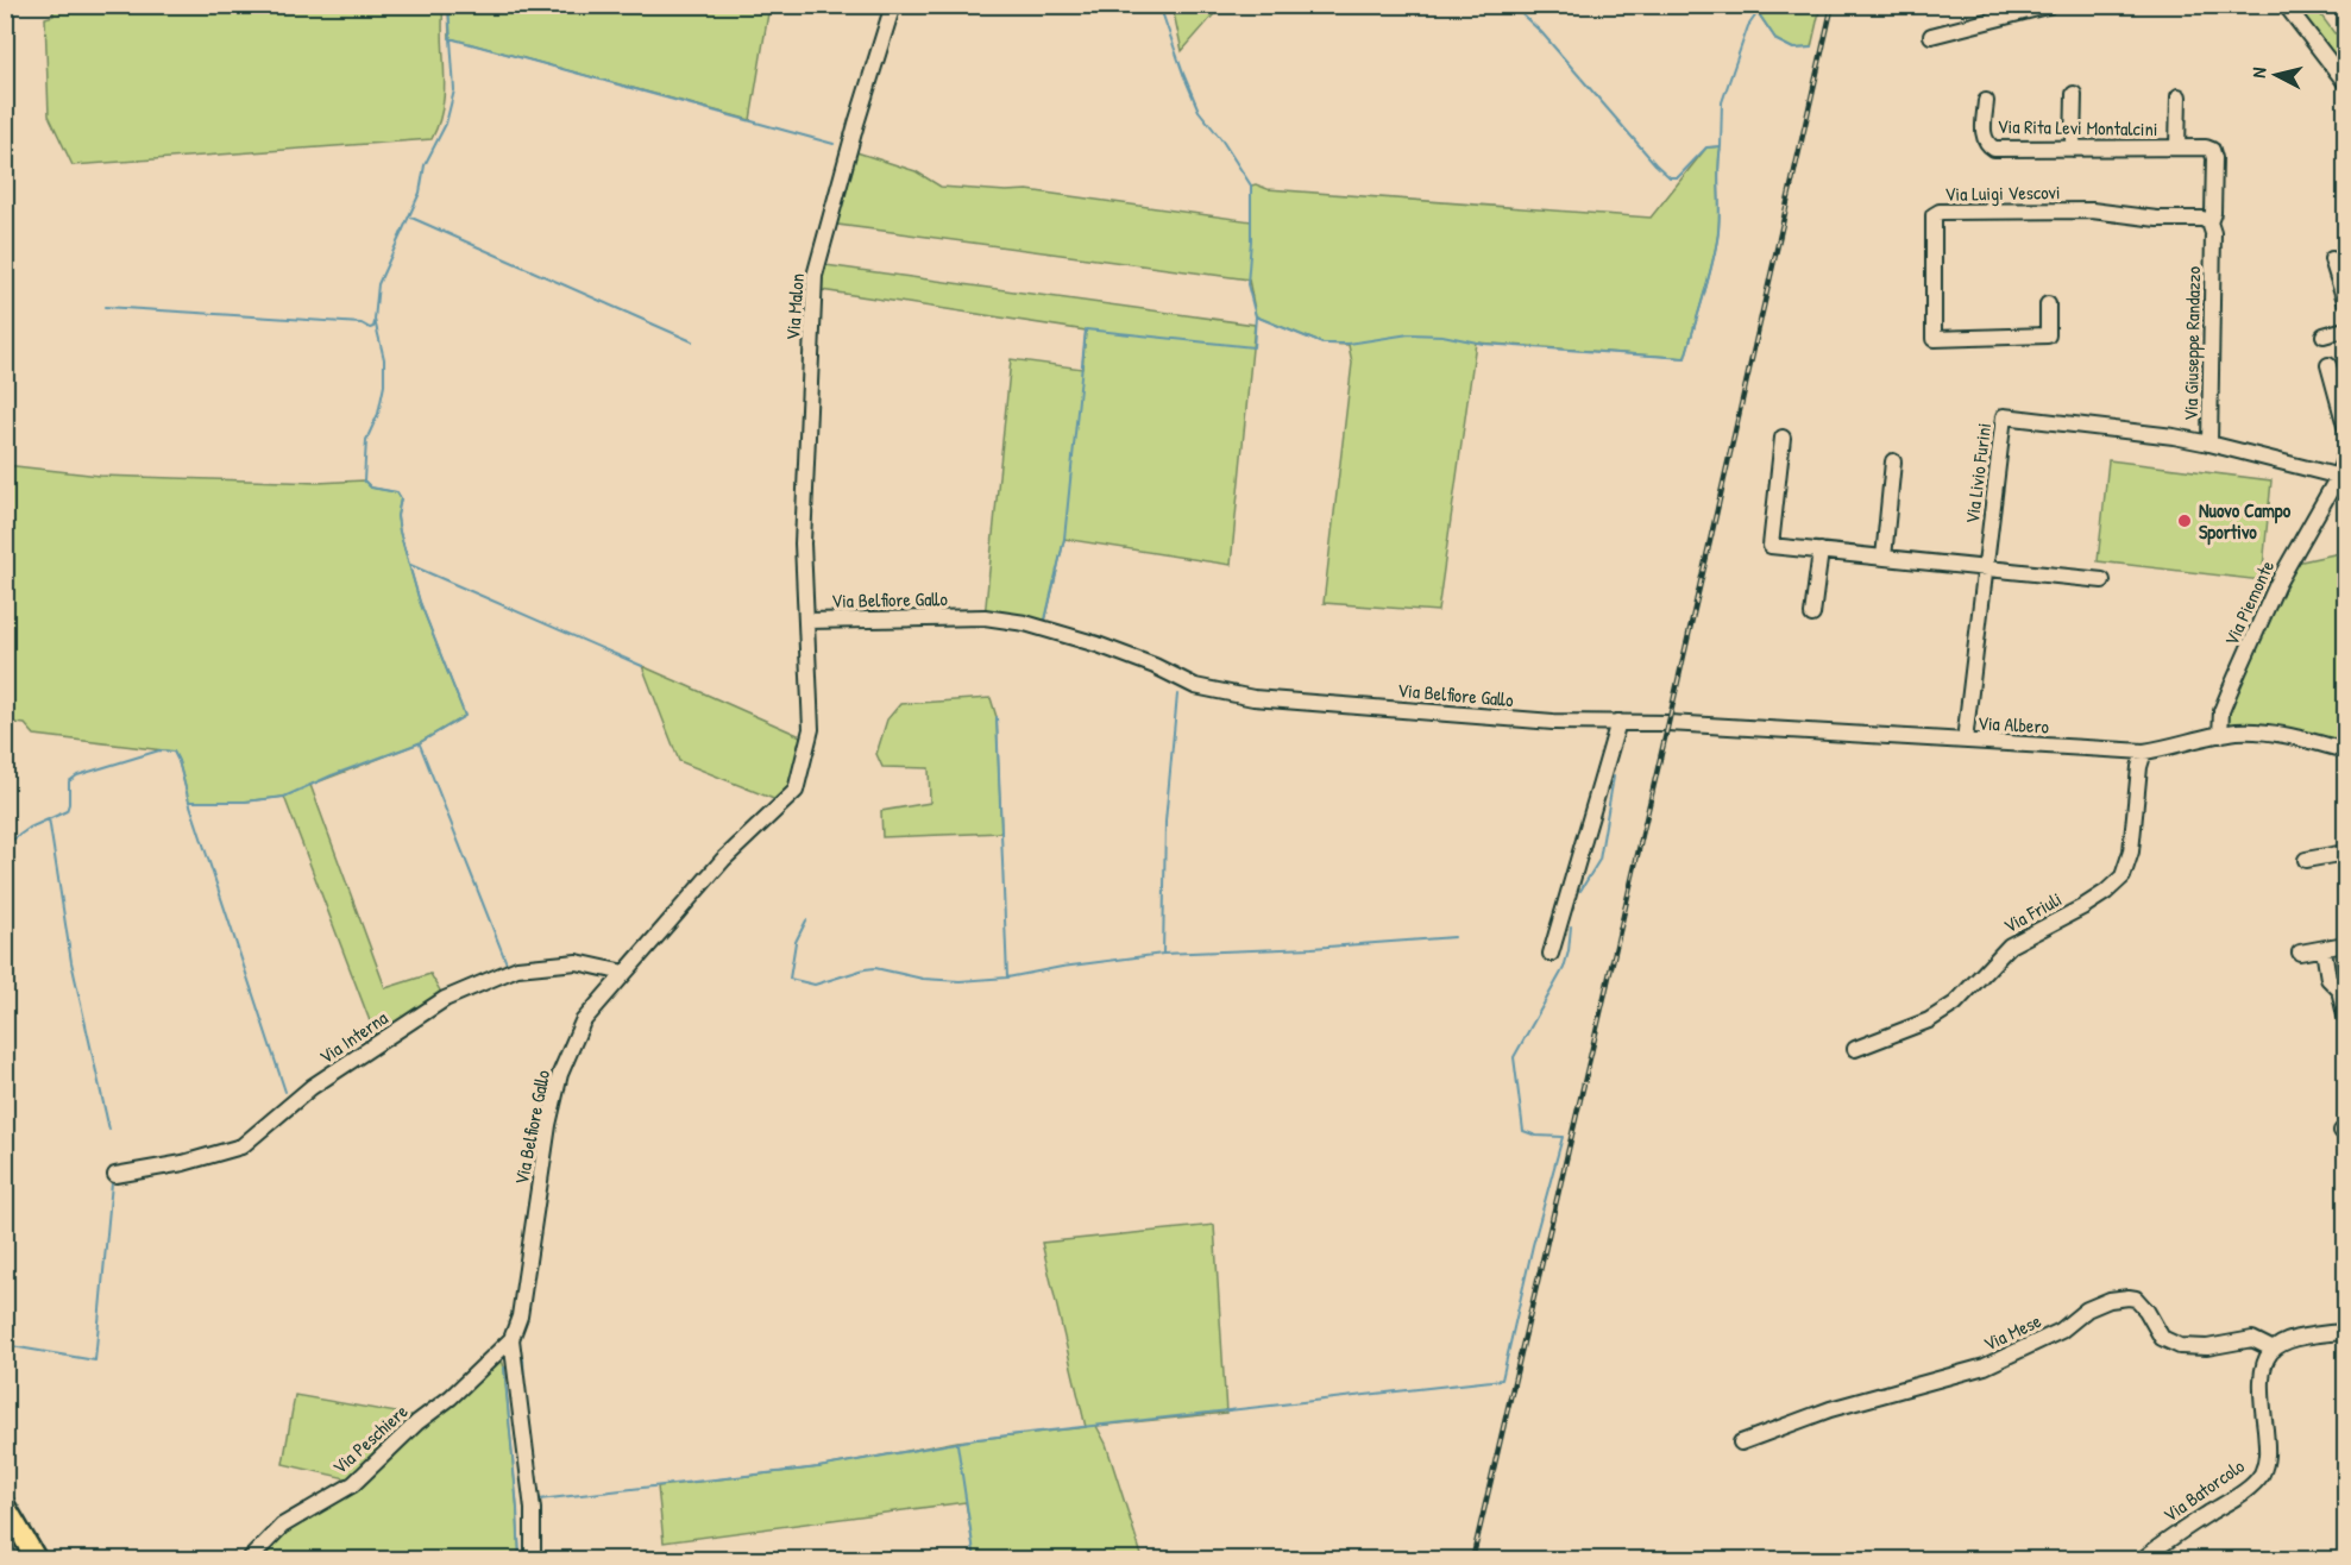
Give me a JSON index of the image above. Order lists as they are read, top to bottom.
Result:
{
  "streets": {
    "street": [
      "Via Rita Levi Montalcini",
      "Via Luigi Vescovi",
      "Via Malon",
      "Via Giuseppe Randazzo",
      "Via Livio Furini",
      "Via Belfiore Gallo",
      "Via Piemonte",
      "Via Albero",
      "Via Friuli",
      "Via Interna",
      "Via Mese",
      "Via Peschiere",
      "Via Batorcolo"
    ]
  },
  "crossings": [
    ["Via Rita Levi Montalcini", "Via Giuseppe Randazzo"],
    ["Via Luigi Vescovi", "Via Giuseppe Randazzo"],
    ["Via Malon", "Via Belfiore Gallo"],
    ["Via Giuseppe Randazzo", "Via Livio Furini"],
    ["Via Giuseppe Randazzo", "Via Piemonte"],
    ["Via Livio Furini", "Via Albero"],
    ["Via Belfiore Gallo", "Via Albero"],
    ["Via Belfiore Gallo", "Via Interna"],
    ["Via Belfiore Gallo", "Via Peschiere"],
    ["Via Piemonte", "Via Albero"],
    ["Via Albero", "Via Friuli"],
    ["Via Mese", "Via Batorcolo"]
  ],
  "places": ["Nuovo Campo Sportivo"],
  "north": "left"
}
